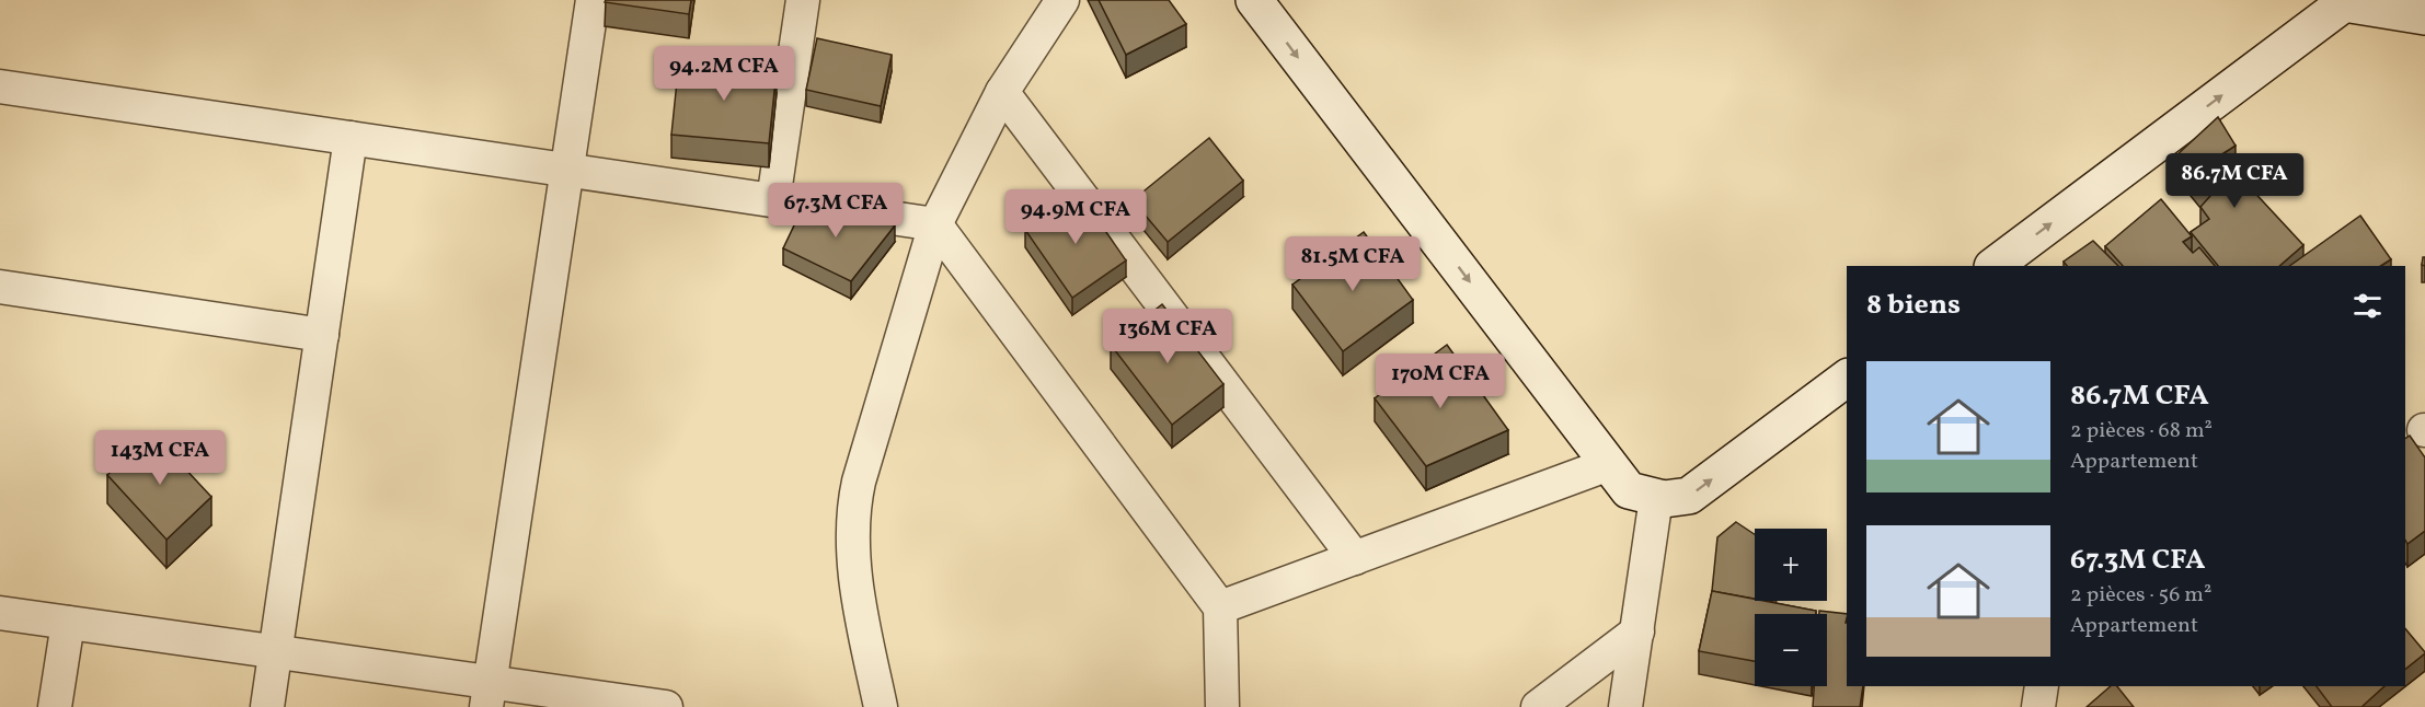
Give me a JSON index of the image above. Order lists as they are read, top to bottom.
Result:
{
  "page": {
    "price": [
      "94.2M CFA",
      "86.7M CFA",
      "67.3M CFA",
      "94.9M CFA",
      "81.5M CFA",
      "136M CFA",
      "170M CFA",
      "143M CFA"
    ],
    "heading": "8 biens",
    "list": [
      {
        "name": "86.7M CFA",
        "note": "2 pièces · 68 m² · Appartement"
      },
      {
        "name": "67.3M CFA",
        "note": "2 pièces · 56 m² · Appartement"
      }
    ],
    "map_buttons": ["+", "−"]
  }
}
